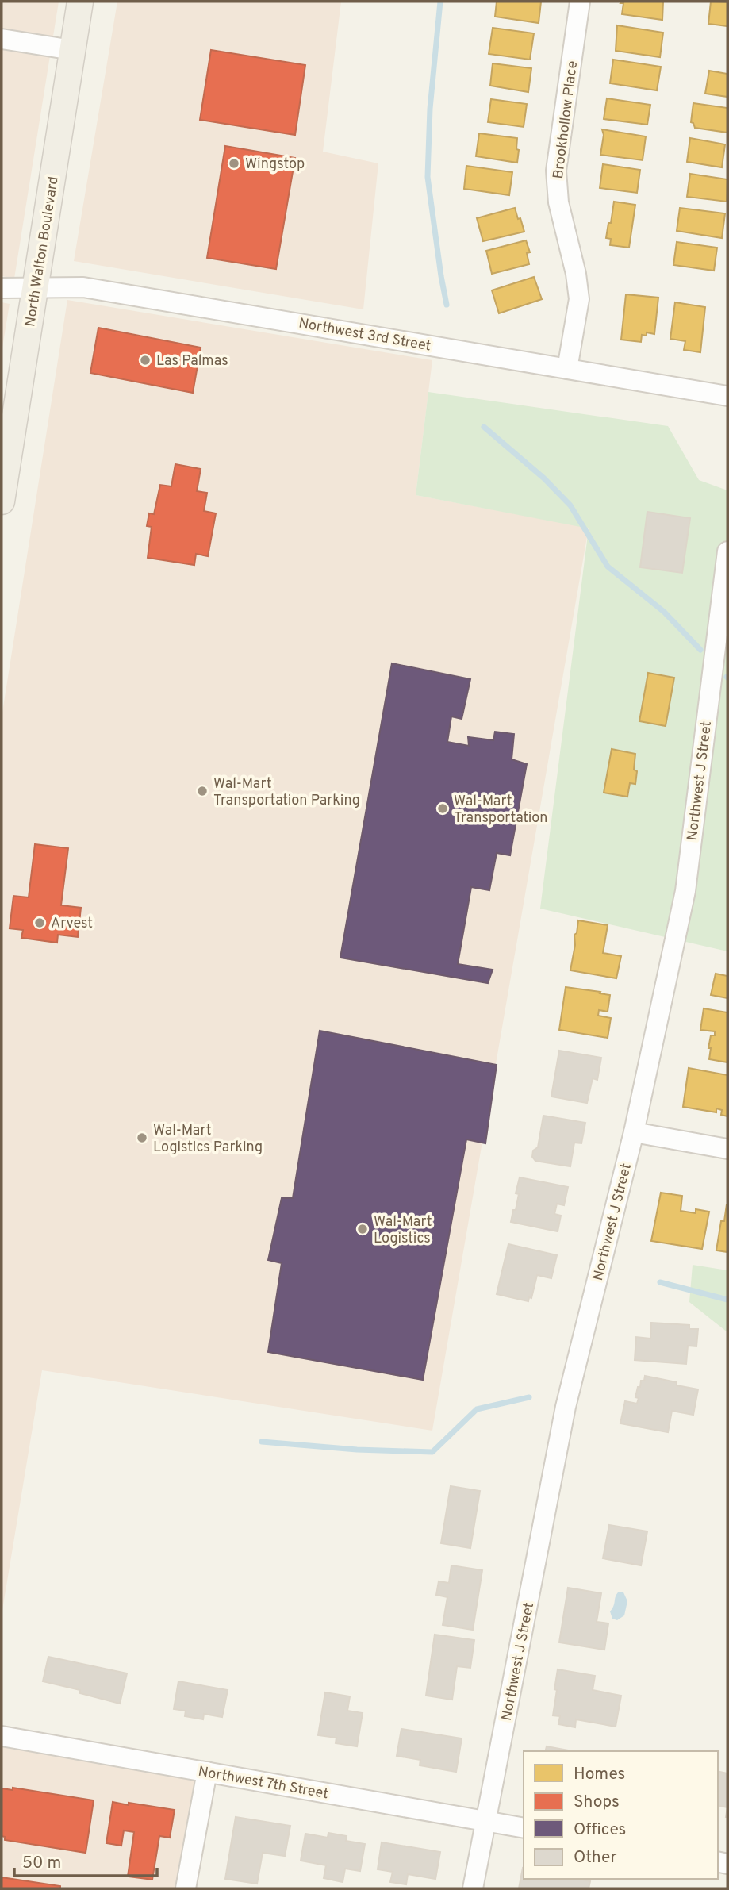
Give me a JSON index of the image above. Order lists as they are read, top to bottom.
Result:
{
  "streets": {
    "main road": ["North Walton Boulevard"],
    "street": [
      "Brookhollow Place",
      "Northwest 3rd Street",
      "Northwest J Street",
      "Northwest 7th Street"
    ]
  },
  "crossings": [
    ["Brookhollow Place", "Northwest 3rd Street"],
    ["North Walton Boulevard", "Northwest 3rd Street"],
    ["Northwest J Street", "Northwest 7th Street"]
  ],
  "places": [
    "Wingstop",
    "Las Palmas",
    "Wal-Mart Transportation Parking",
    "Wal-Mart Transportation",
    "Arvest",
    "Wal-Mart Logistics Parking",
    "Wal-Mart Logistics"
  ],
  "legend": [
    "Homes",
    "Shops",
    "Offices",
    "Other"
  ],
  "scale_bar": "50 m"
}
